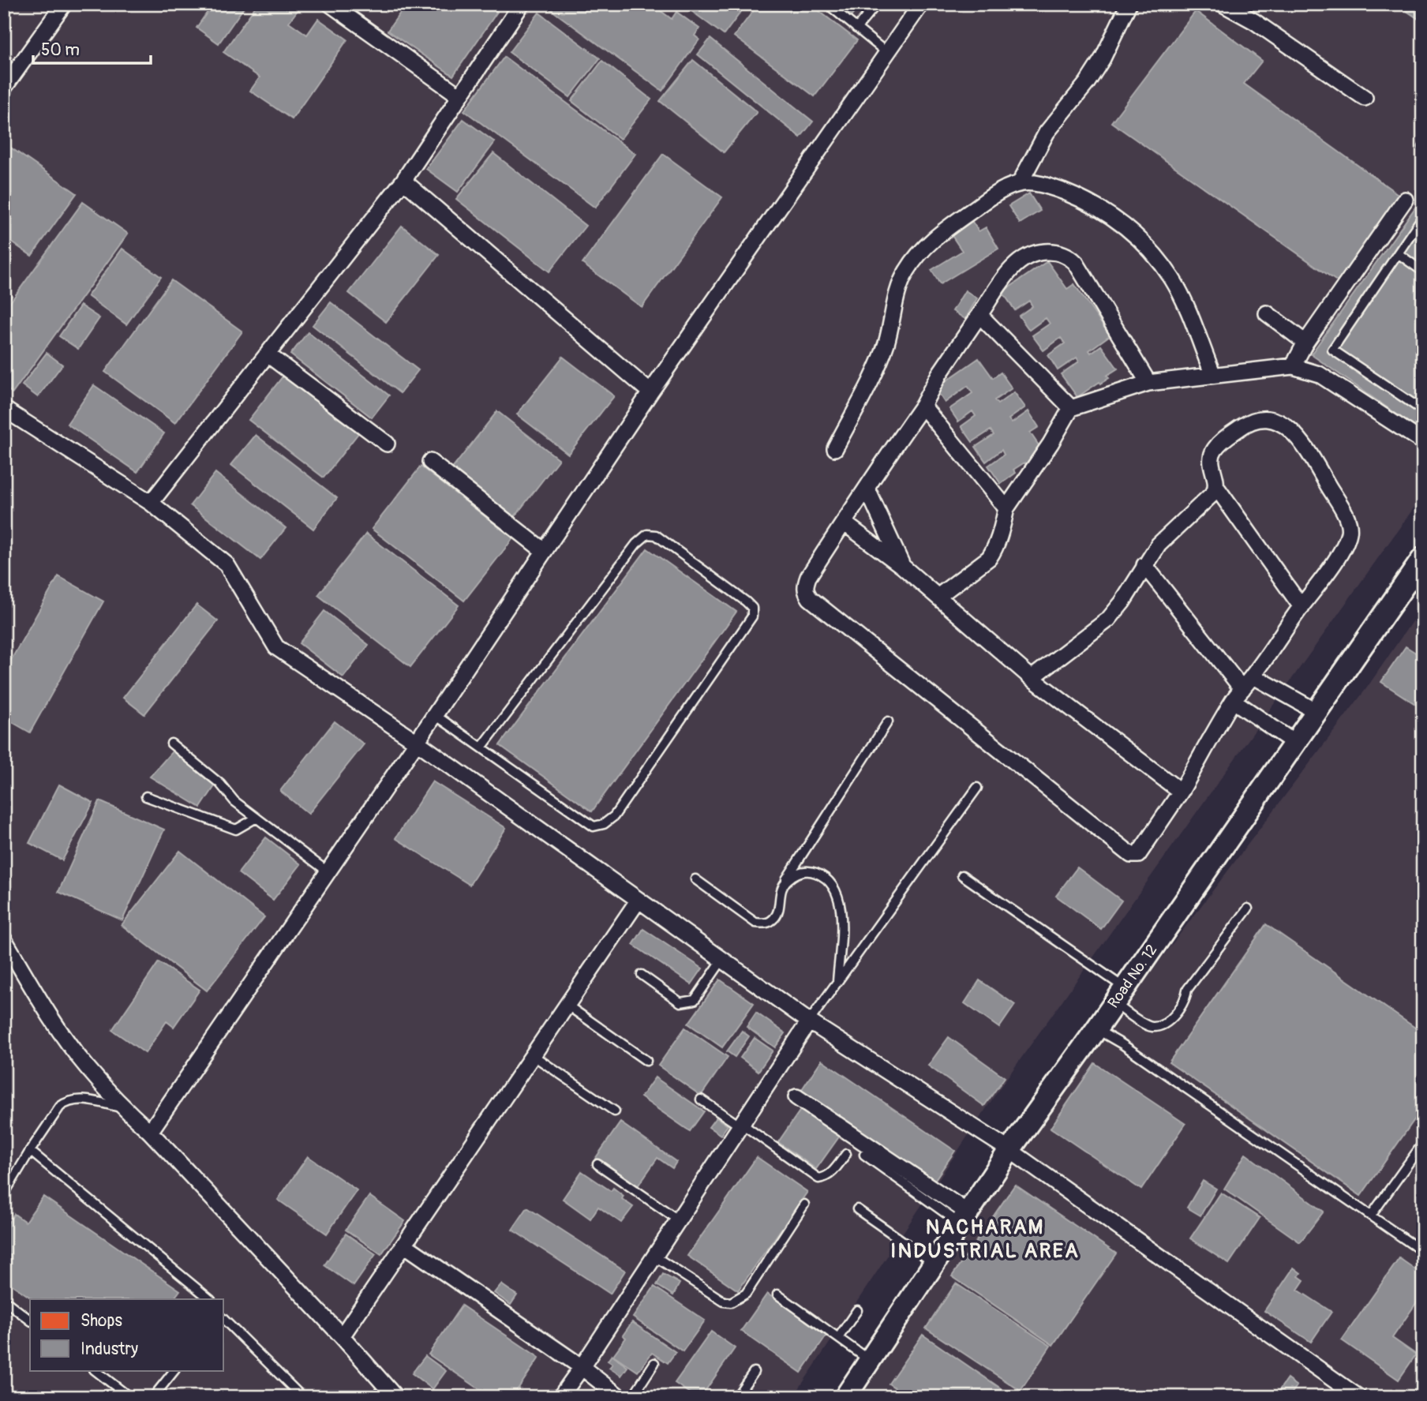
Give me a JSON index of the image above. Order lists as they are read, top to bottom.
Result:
{
  "streets": {
    "street": ["Road No. 12"]
  },
  "districts": ["NACHARAM INDUSTRIAL AREA"],
  "legend": ["Shops", "Industry"],
  "scale_bar": "50 m"
}
